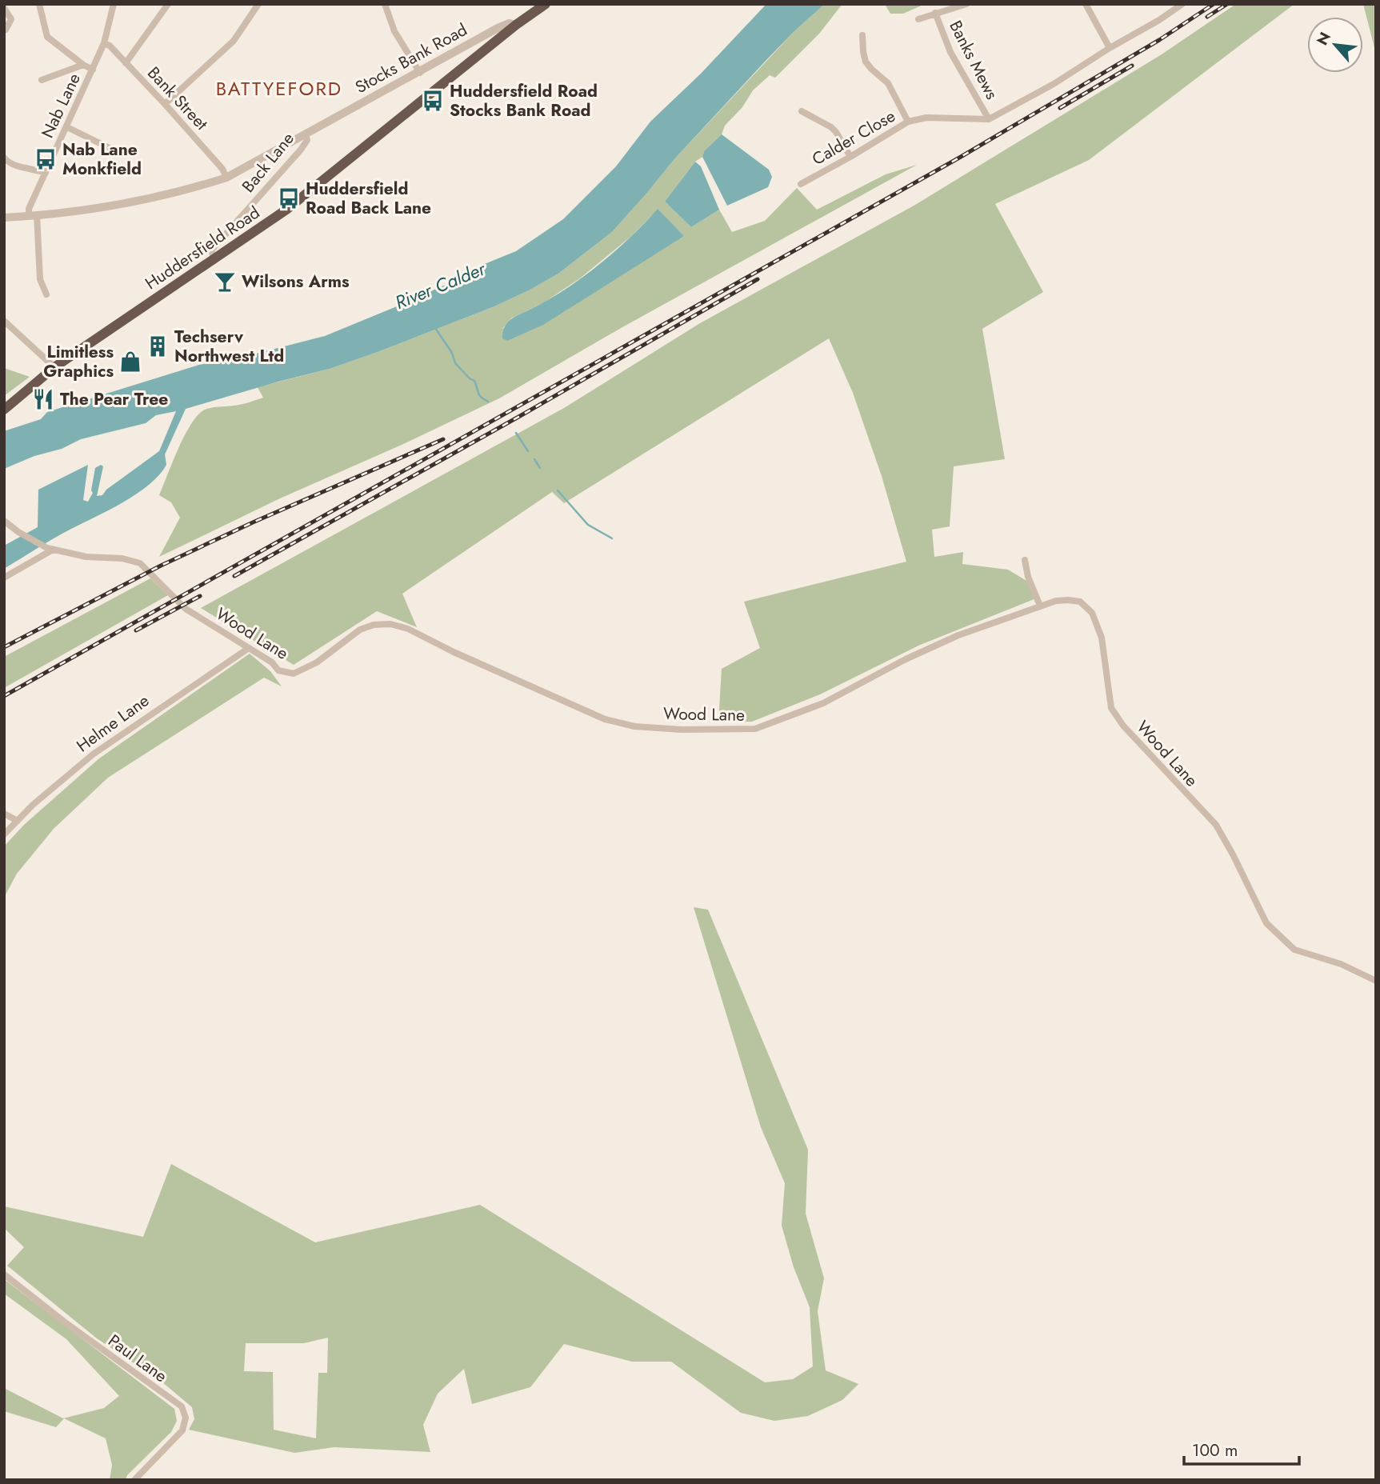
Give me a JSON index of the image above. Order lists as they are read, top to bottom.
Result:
{
  "streets": {
    "highway": ["Huddersfield Road"],
    "street": [
      "Stocks Bank Road",
      "Banks Mews",
      "Bank Street",
      "Nab Lane",
      "Calder Close",
      "Back Lane",
      "Wood Lane",
      "Helme Lane",
      "Paul Lane"
    ]
  },
  "crossings": [
    ["Stocks Bank Road", "Bank Street"],
    ["Stocks Bank Road", "Nab Lane"],
    ["Stocks Bank Road", "Back Lane"],
    ["Stocks Bank Road", "Huddersfield Road"],
    ["Banks Mews", "Calder Close"],
    ["Bank Street", "Nab Lane"],
    ["Back Lane", "Huddersfield Road"],
    ["Wood Lane", "Helme Lane"]
  ],
  "districts": ["BATTYEFORD"],
  "water": ["River Calder"],
  "places": {
    "bus stop": ["Huddersfield Road Stocks Bank Road", "Nab Lane Monkfield", "Huddersfield Road Back Lane"],
    "bar": ["Wilsons Arms"],
    "building": ["Techserv Northwest Ltd"],
    "shop": ["Limitless Graphics"],
    "restaurant": ["The Pear Tree"]
  },
  "scale_bar": "100 m",
  "north": "top left"
}
